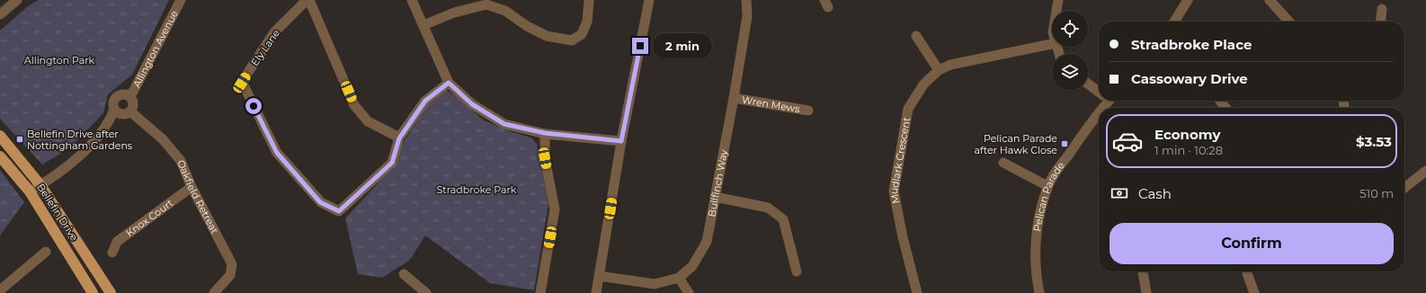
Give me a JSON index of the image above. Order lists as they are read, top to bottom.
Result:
{
  "streets": {
    "main road": ["Bellefin Drive"],
    "street": [
      "Ely Lane",
      "Allington Avenue",
      "Wren Mews",
      "Mudlark Crescent",
      "Bullfinch Way",
      "Oakfield Retreat",
      "Pelican Parade",
      "Knox Court"
    ]
  },
  "crossings": [
    ["Allington Avenue", "Oakfield Retreat"],
    ["Wren Mews", "Bullfinch Way"],
    ["Oakfield Retreat", "Knox Court"]
  ],
  "parks": ["Allington Park", "Stradbroke Park"],
  "places": {
    "transit": ["Bellefin Drive after Nottingham Gardens", "Pelican Parade after Hawk Close"]
  },
  "page": {
    "banner": ["Stradbroke Place", "Cassowary Drive"],
    "bubble": "2 min",
    "list": [
      {
        "name": "Economy",
        "note": "1 min · 10:28",
        "value": "$3.53"
      }
    ],
    "pay": ["Cash", "510 m"],
    "buttons": "Confirm"
  }
}
